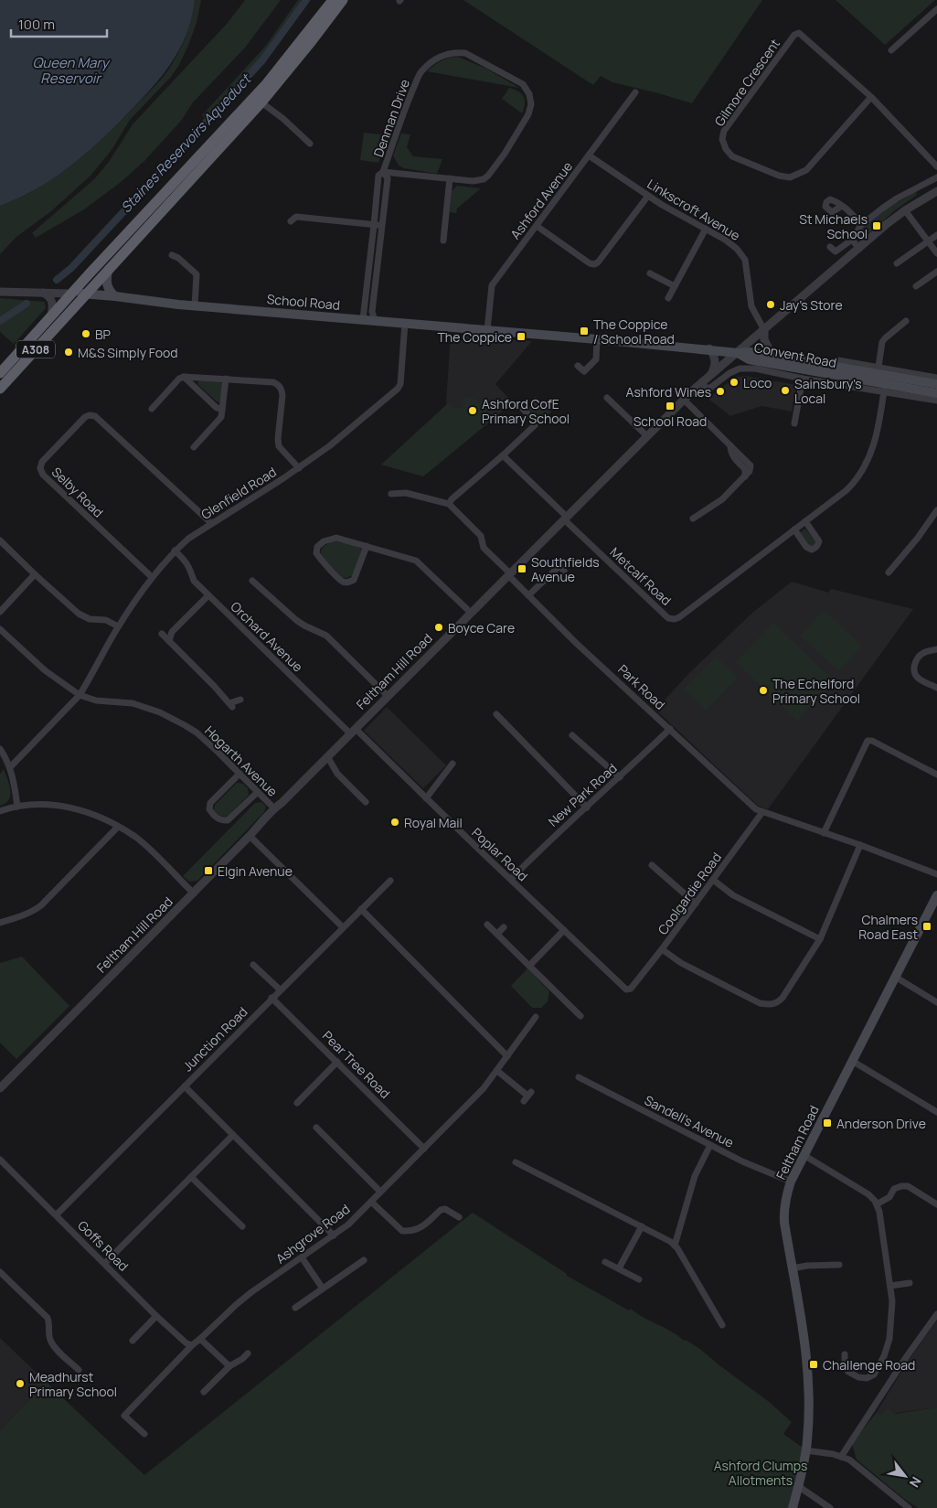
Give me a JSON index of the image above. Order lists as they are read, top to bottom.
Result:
{
  "streets": {
    "highway": ["A308"],
    "main road": ["School Road", "Convent Road", "Feltham Road"],
    "street": [
      "Gilmore Crescent",
      "Denman Drive",
      "Ashford Avenue",
      "Linkscroft Avenue",
      "Selby Road",
      "Glenfield Road",
      "Metcalf Road",
      "Orchard Avenue",
      "Feltham Hill Road",
      "Park Road",
      "Hogarth Avenue",
      "New Park Road",
      "Poplar Road",
      "Coolgardie Road",
      "Junction Road",
      "Pear Tree Road",
      "Sandell's Avenue",
      "Ashgrove Road",
      "Goffs Road"
    ]
  },
  "crossings": [
    ["Denman Drive", "School Road"],
    ["Ashford Avenue", "Linkscroft Avenue"],
    ["Ashford Avenue", "School Road"],
    ["Linkscroft Avenue", "Feltham Hill Road"],
    ["School Road", "A308"],
    ["School Road", "Convent Road"],
    ["School Road", "Glenfield Road"],
    ["School Road", "Feltham Hill Road"],
    ["Convent Road", "Metcalf Road"],
    ["Convent Road", "Feltham Hill Road"],
    ["Selby Road", "Glenfield Road"],
    ["Glenfield Road", "Orchard Avenue"],
    ["Glenfield Road", "Hogarth Avenue"],
    ["Metcalf Road", "Feltham Hill Road"],
    ["Orchard Avenue", "Feltham Hill Road"],
    ["Orchard Avenue", "Poplar Road"],
    ["Feltham Hill Road", "Park Road"],
    ["Feltham Hill Road", "Hogarth Avenue"],
    ["Feltham Hill Road", "Poplar Road"],
    ["Park Road", "New Park Road"],
    ["Park Road", "Coolgardie Road"],
    ["New Park Road", "Poplar Road"],
    ["Poplar Road", "Coolgardie Road"],
    ["Junction Road", "Pear Tree Road"],
    ["Junction Road", "Goffs Road"],
    ["Pear Tree Road", "Ashgrove Road"],
    ["Sandell's Avenue", "Feltham Road"],
    ["Ashgrove Road", "Goffs Road"]
  ],
  "water": ["Queen Mary Reservoir", "Staines Reservoirs Aqueduct"],
  "parks": ["Ashford Clumps Allotments"],
  "places": {
    "transit": [
      "St Michaels School",
      "The Coppice / School Road",
      "The Coppice",
      "School Road",
      "Southfields Avenue",
      "Elgin Avenue",
      "Chalmers Road East",
      "Anderson Drive",
      "Challenge Road"
    ],
    "other": [
      "Jay's Store",
      "BP",
      "M&S Simply Food",
      "Loco",
      "Sainsbury's Local",
      "Ashford Wines",
      "Ashford CofE Primary School",
      "Boyce Care",
      "The Echelford Primary School",
      "Royal Mail",
      "Meadhurst Primary School"
    ]
  },
  "scale_bar": "100 m",
  "north": "bottom right"
}
